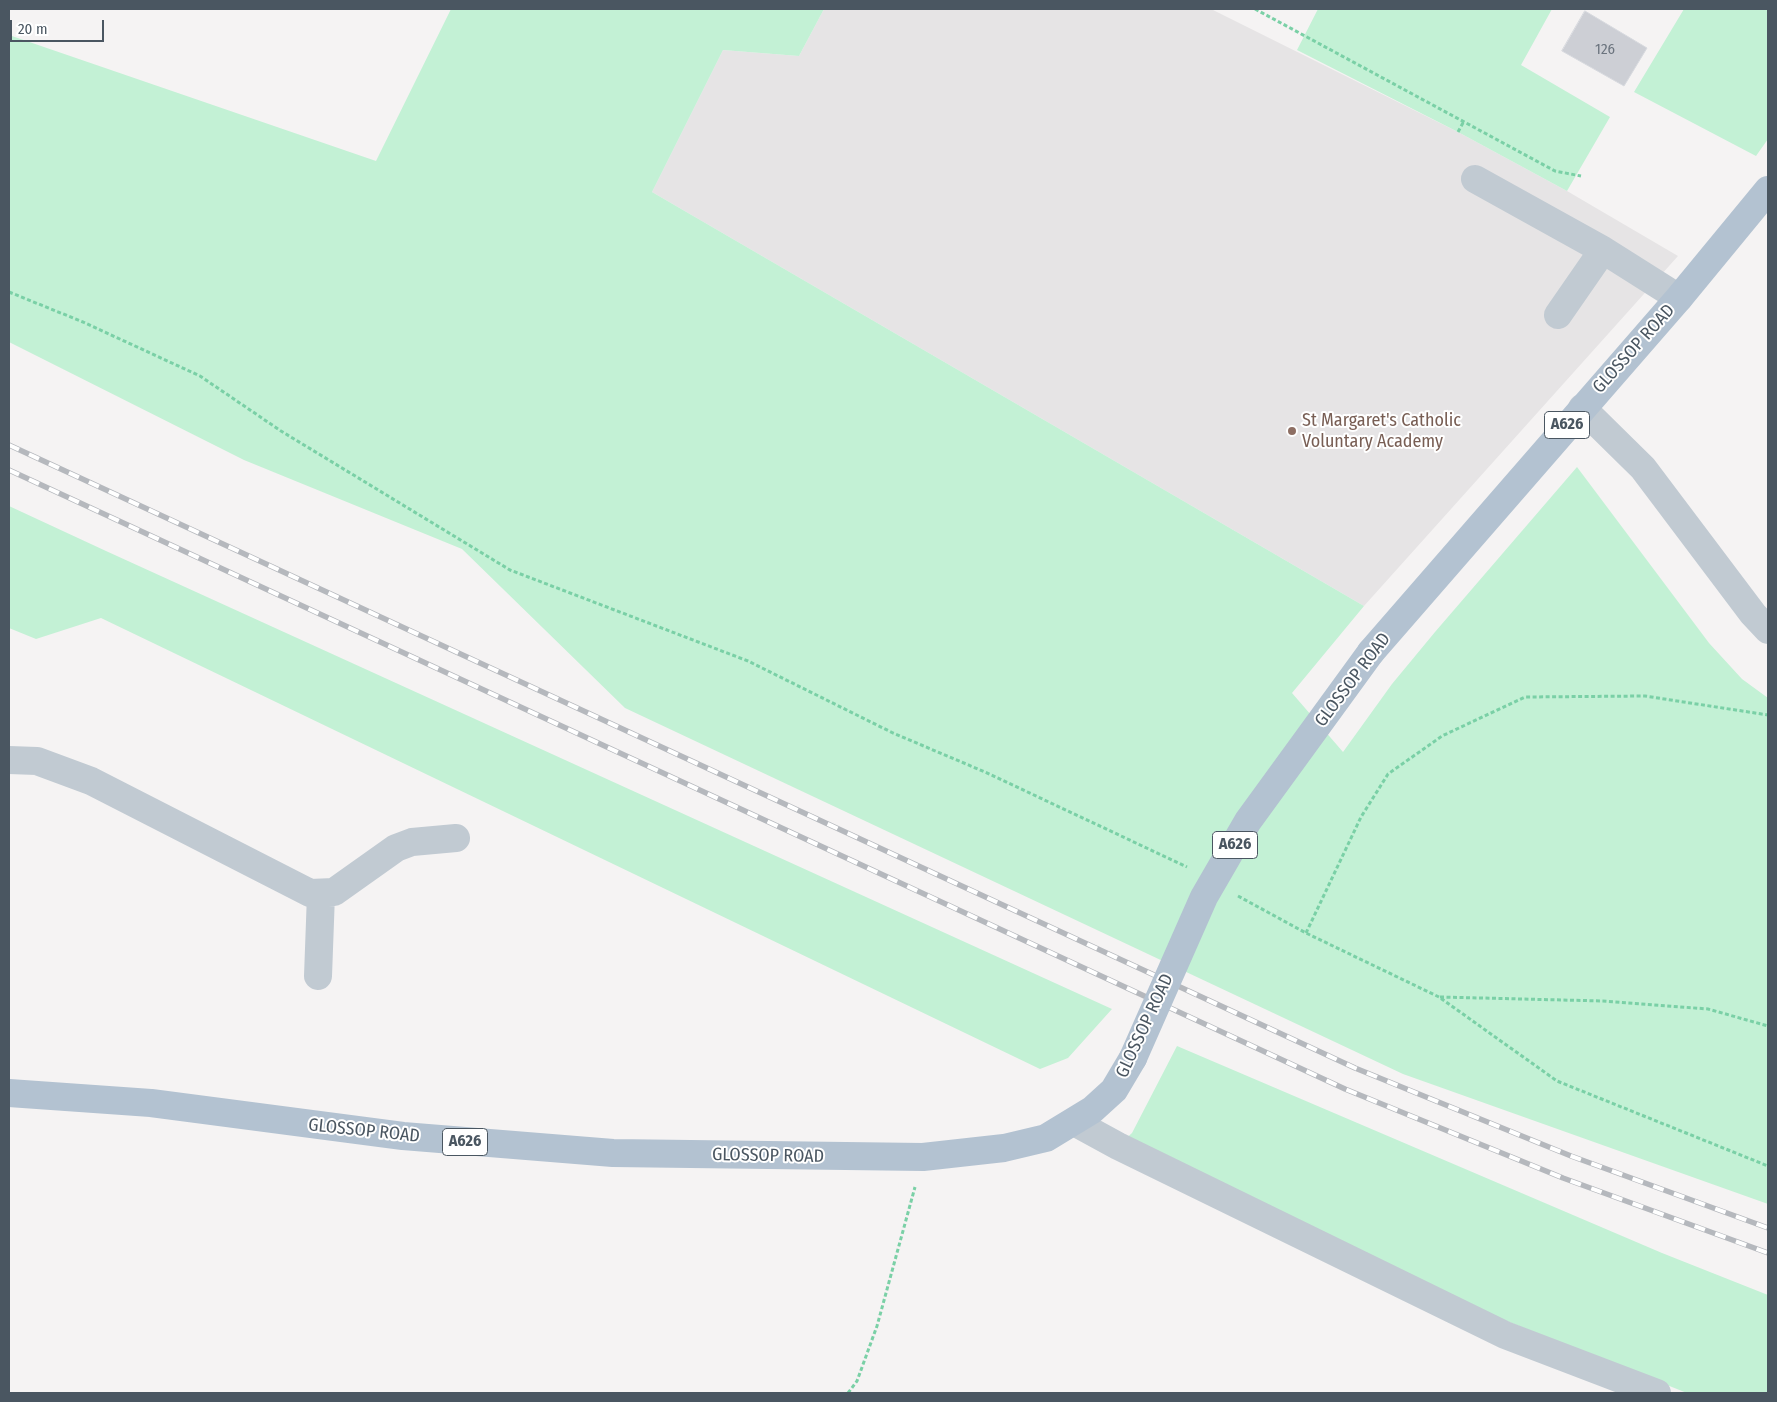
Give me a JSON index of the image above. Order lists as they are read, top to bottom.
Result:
{
  "streets": {
    "main road": ["GLOSSOP ROAD", "A626"]
  },
  "places": ["St Margaret's Catholic Voluntary Academy"],
  "house_numbers": ["126"],
  "scale_bar": "20 m"
}
